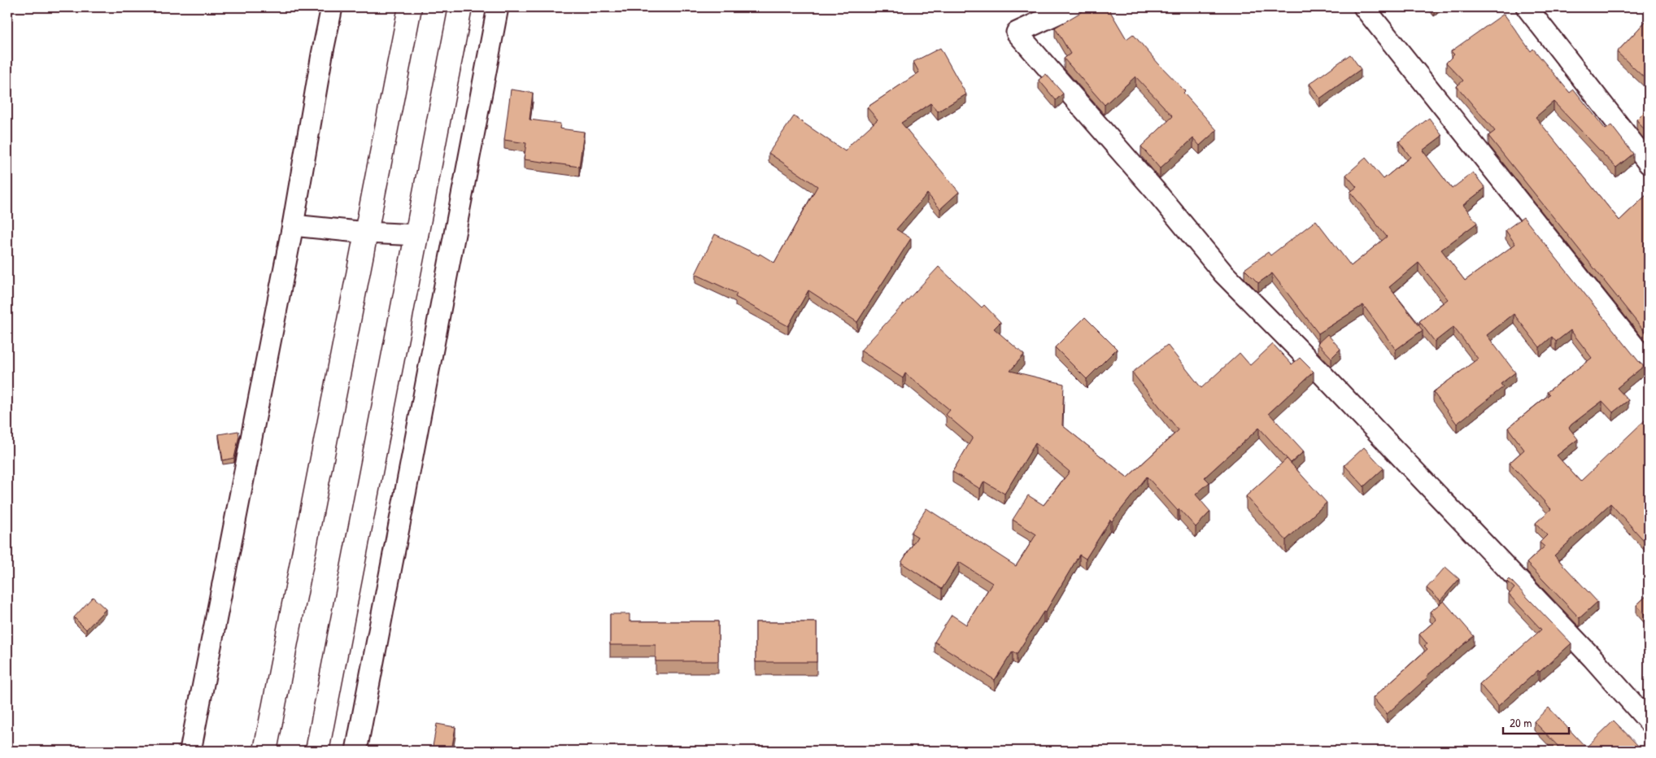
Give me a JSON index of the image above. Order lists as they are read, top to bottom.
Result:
{
  "scale_bar": "20 m"
}
